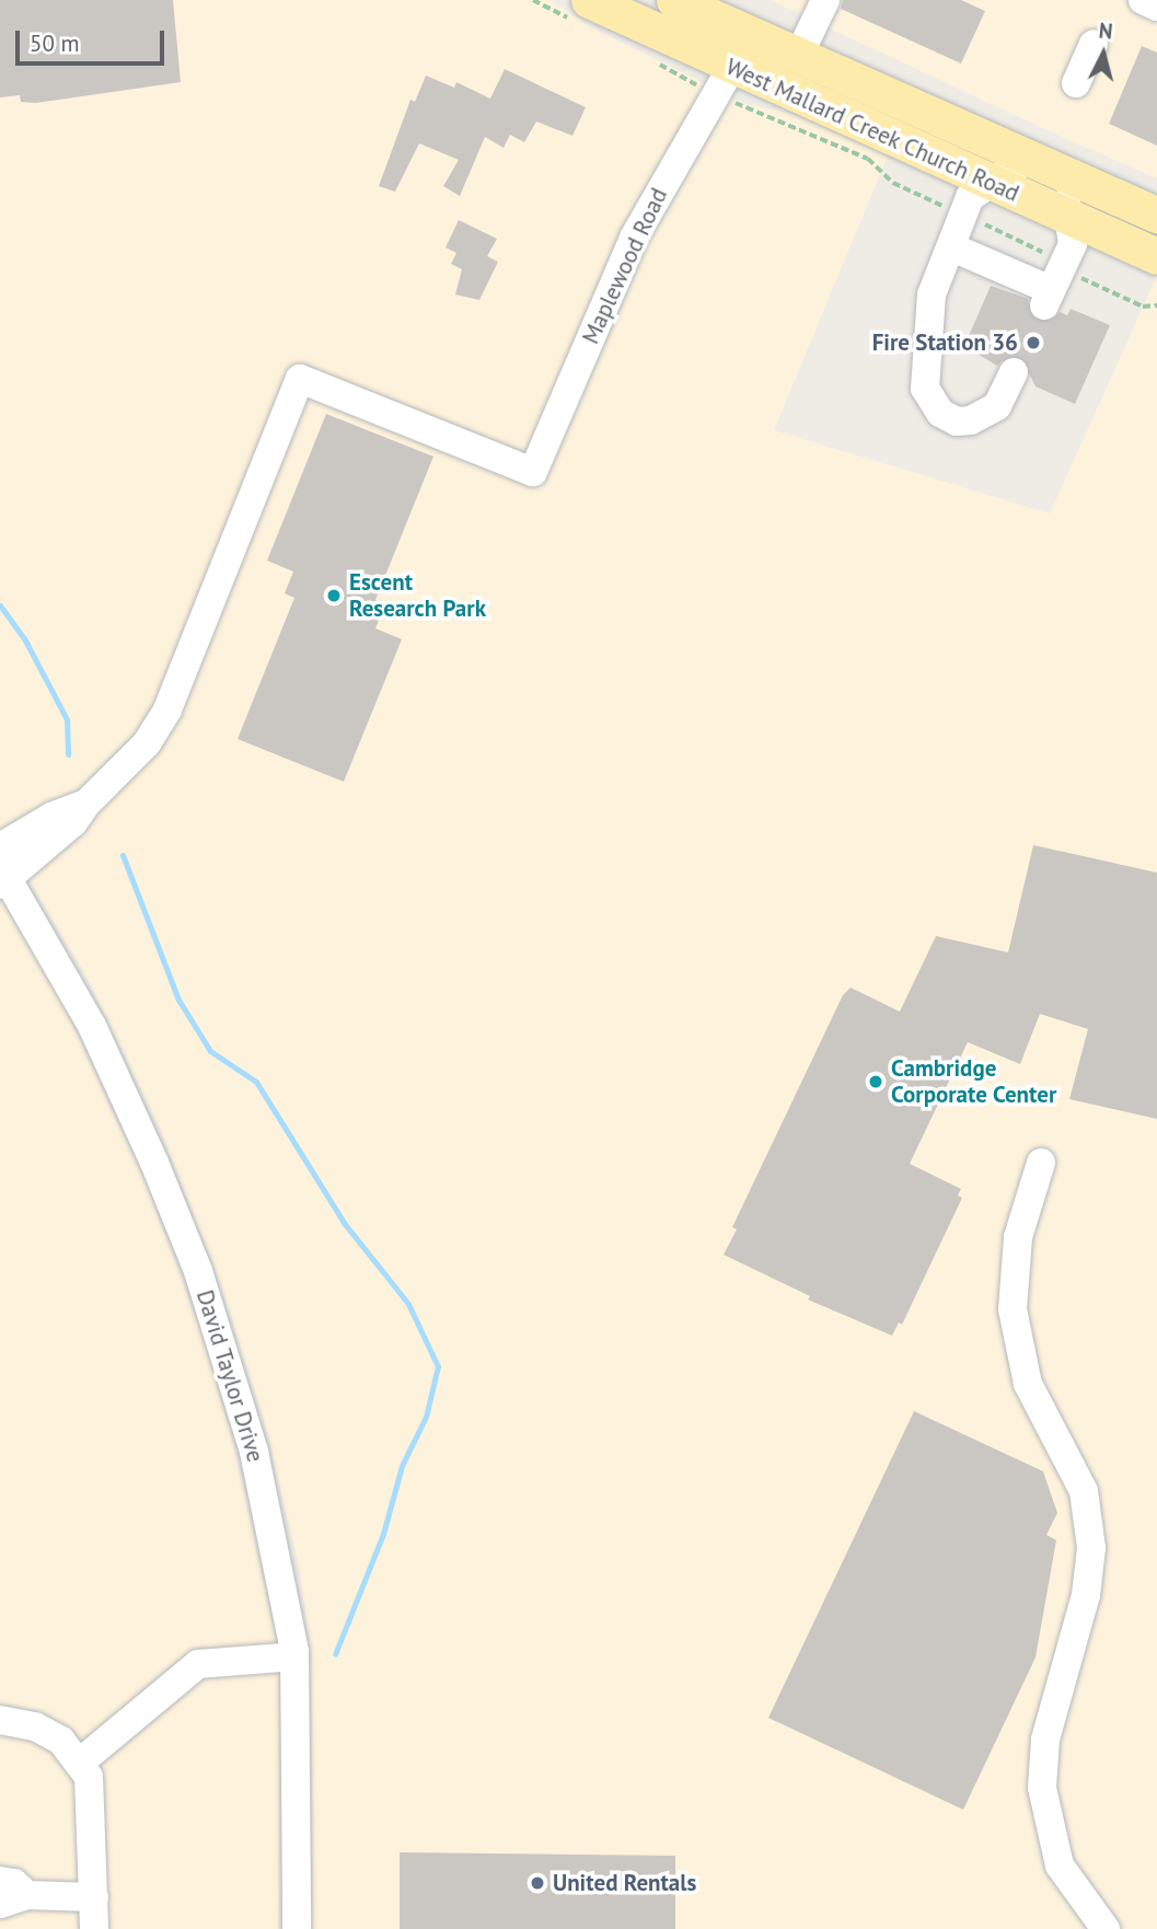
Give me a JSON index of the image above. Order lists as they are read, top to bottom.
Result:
{
  "streets": {
    "main road": ["West Mallard Creek Church Road"],
    "street": ["Maplewood Road", "David Taylor Drive"]
  },
  "crossings": [
    ["West Mallard Creek Church Road", "Maplewood Road"]
  ],
  "places": [
    "Fire Station 36",
    "Escent Research Park",
    "Cambridge Corporate Center",
    "United Rentals"
  ],
  "scale_bar": "50 m",
  "north": "top"
}
